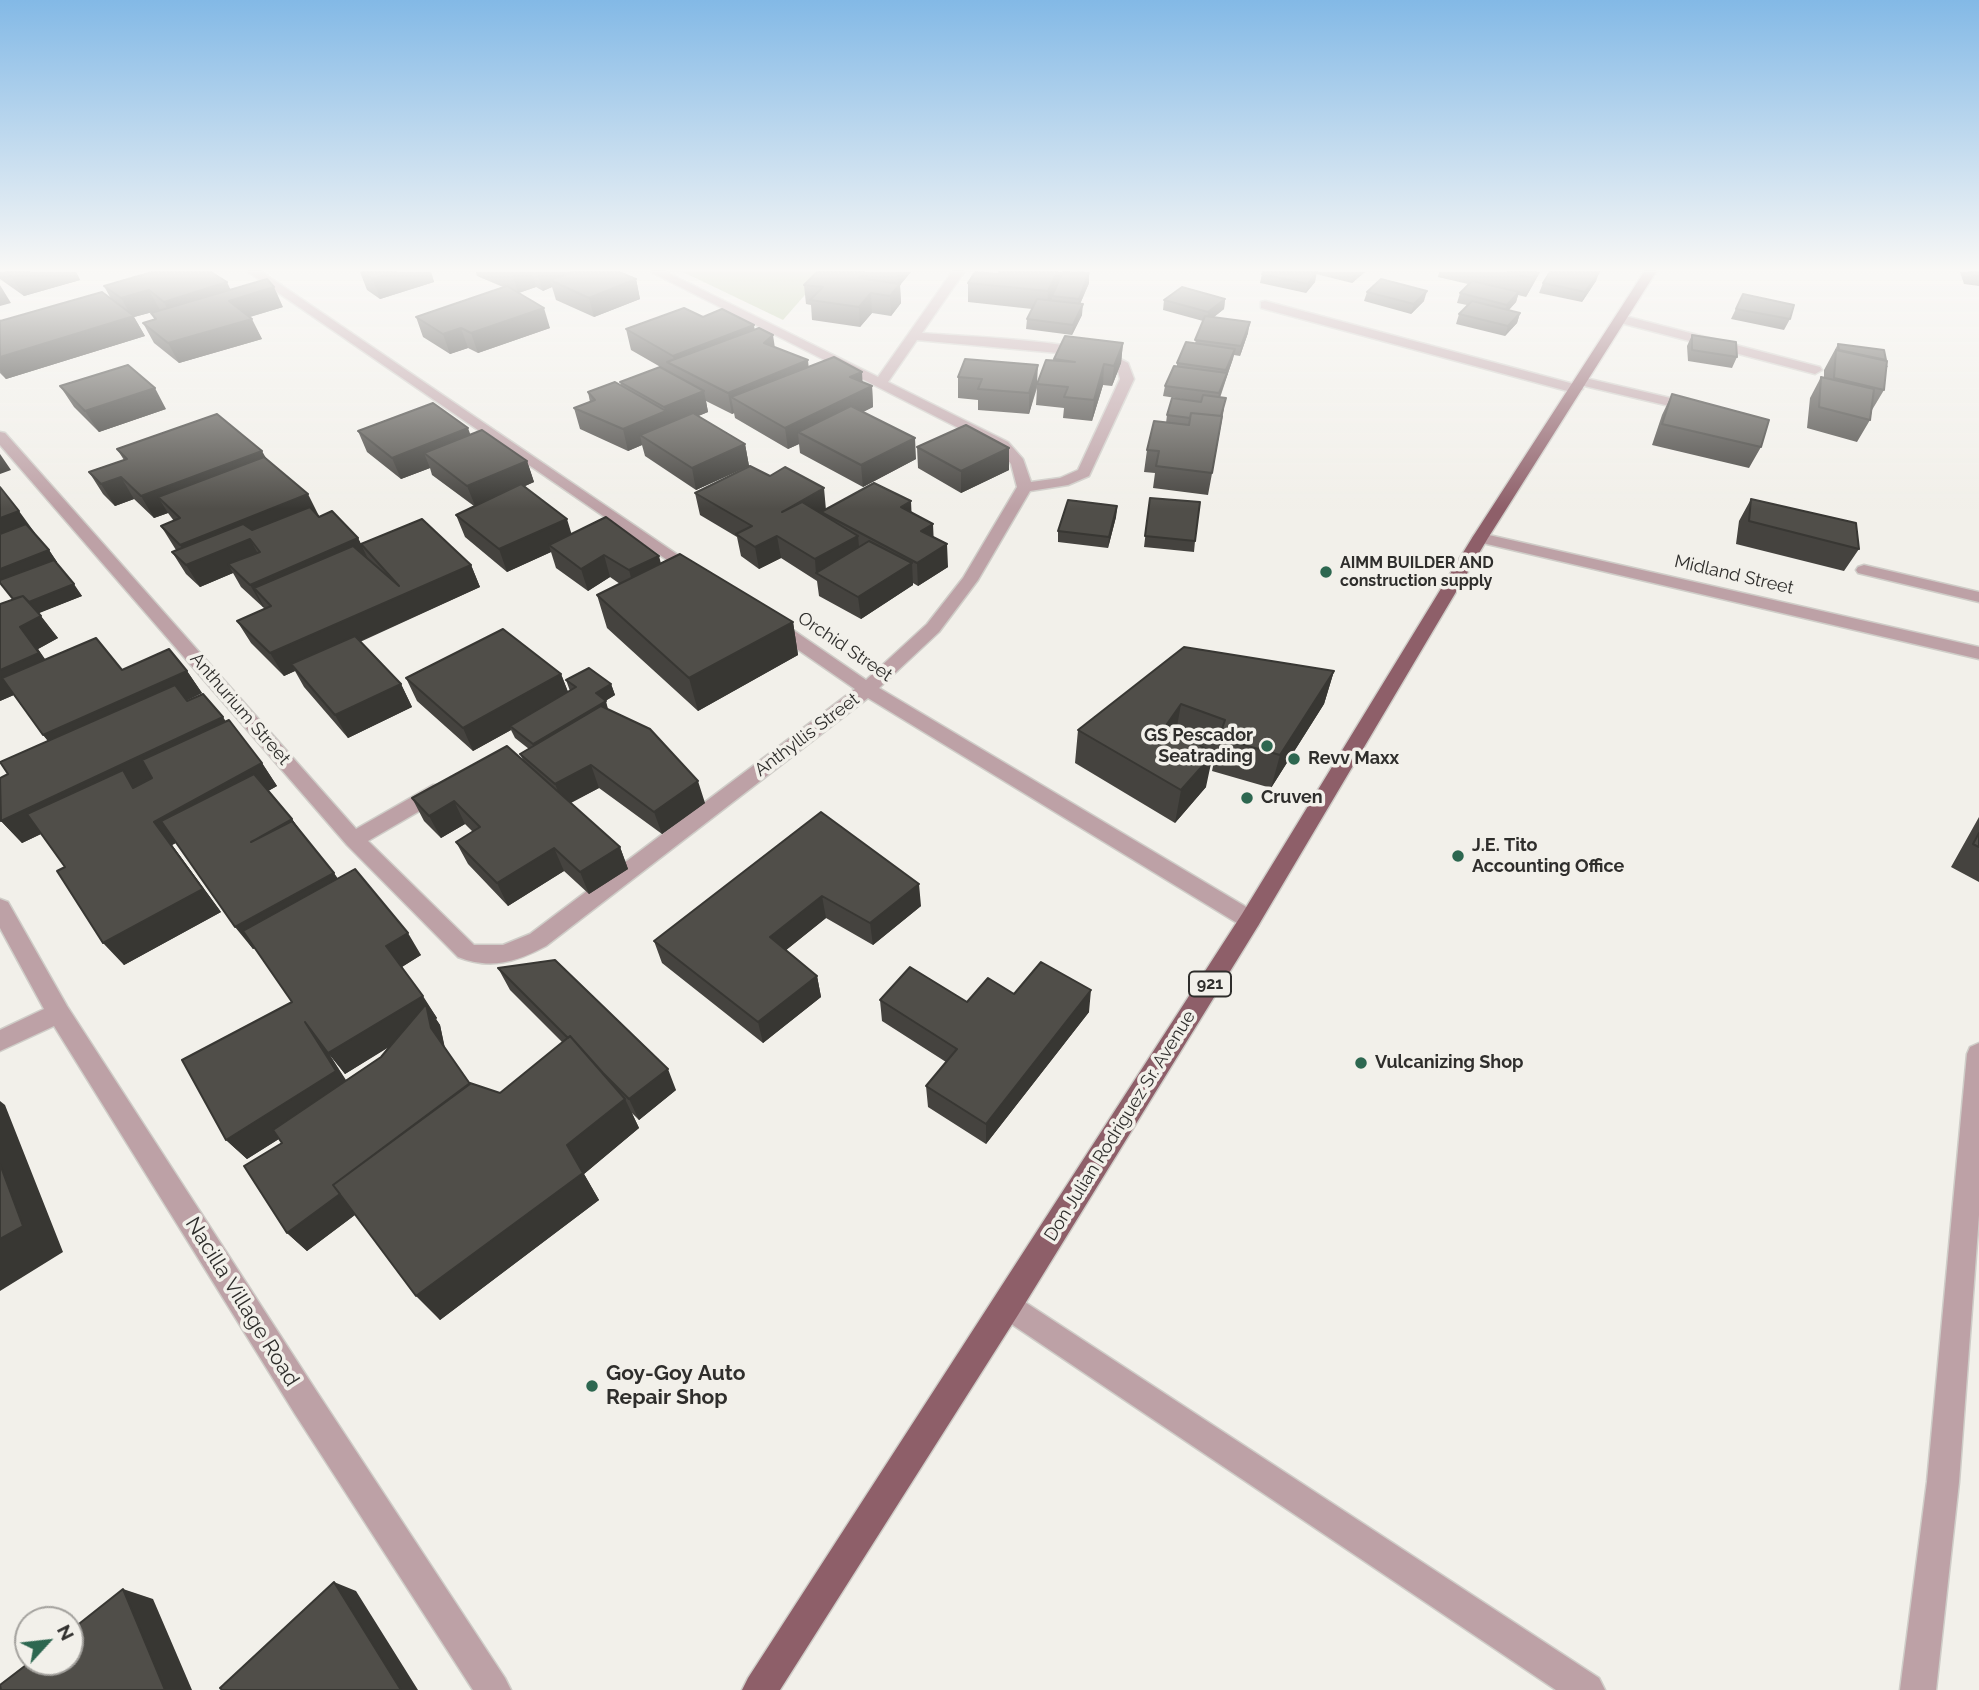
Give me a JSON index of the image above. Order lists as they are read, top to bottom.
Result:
{
  "streets": {
    "main road": ["921", "Don Julian Rodriguez Sr. Avenue"],
    "street": [
      "Midland Street",
      "Orchid Street",
      "Anthurium Street",
      "Anthyllis Street",
      "Nacilla Village Road"
    ]
  },
  "crossings": [
    ["Midland Street", "Don Julian Rodriguez Sr. Avenue"],
    ["Orchid Street", "Anthyllis Street"],
    ["Orchid Street", "Don Julian Rodriguez Sr. Avenue"],
    ["Anthurium Street", "Anthyllis Street"]
  ],
  "places": [
    "AIMM BUILDER AND construction supply",
    "GS Pescador Seatrading",
    "Revv Maxx",
    "Cruven",
    "J.E. Tito Accounting Office",
    "Vulcanizing Shop",
    "Goy-Goy Auto Repair Shop"
  ],
  "north": "top right"
}
